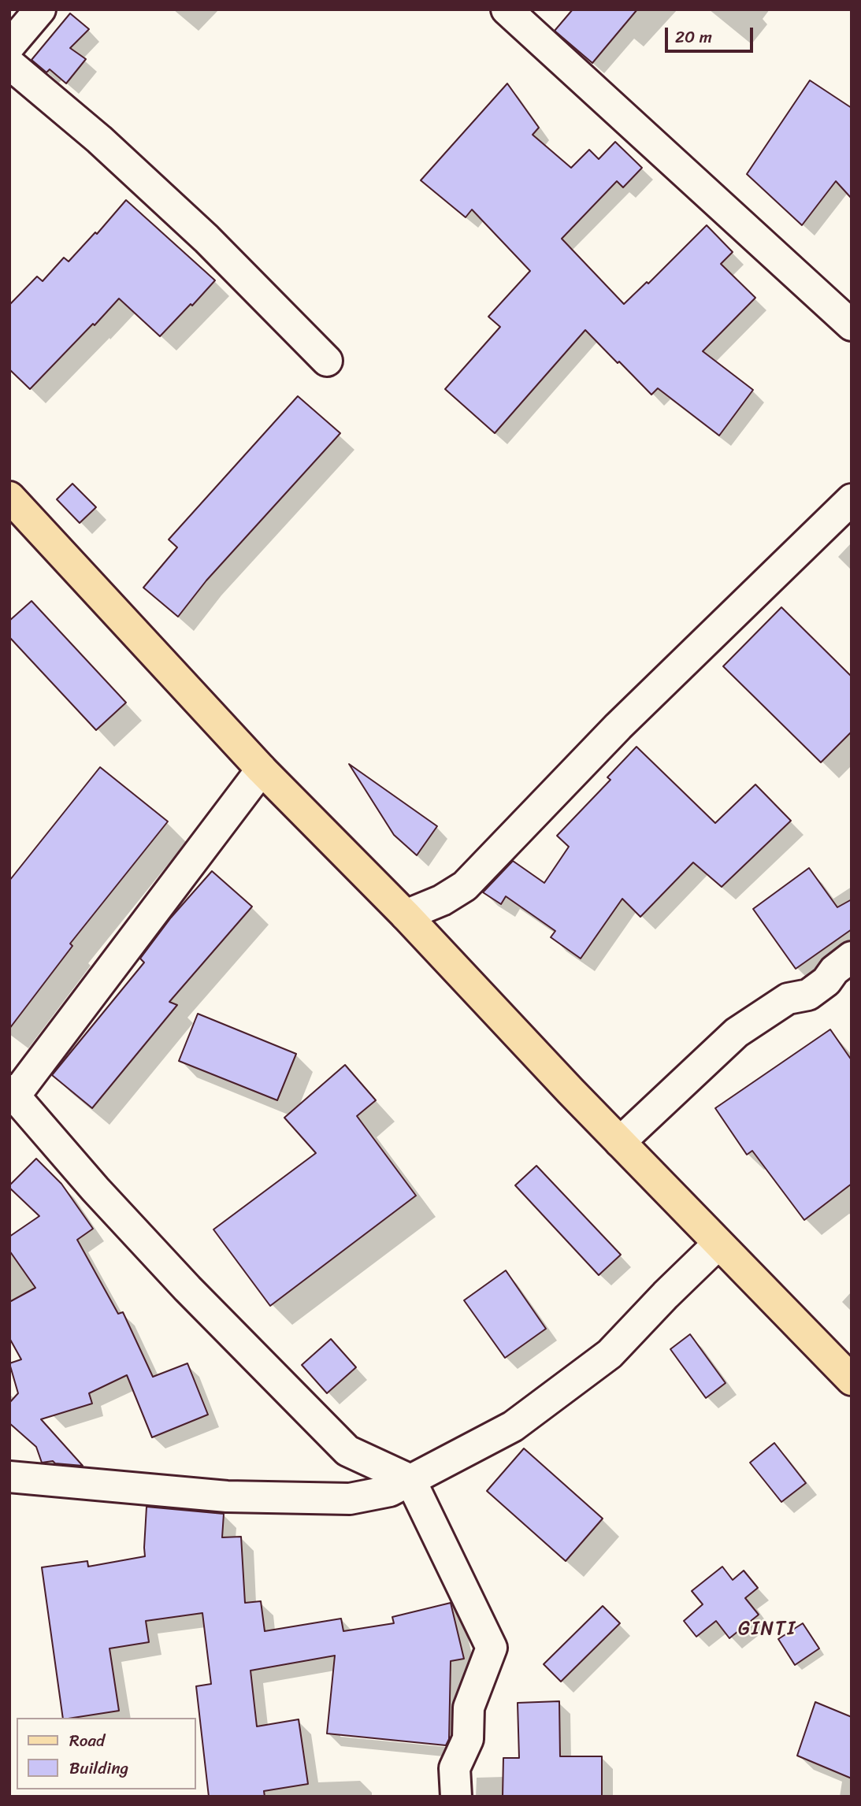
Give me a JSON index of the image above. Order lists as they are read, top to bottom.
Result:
{
  "districts": ["GINTI"],
  "legend": ["Road", "Building"],
  "scale_bar": "20 m"
}
